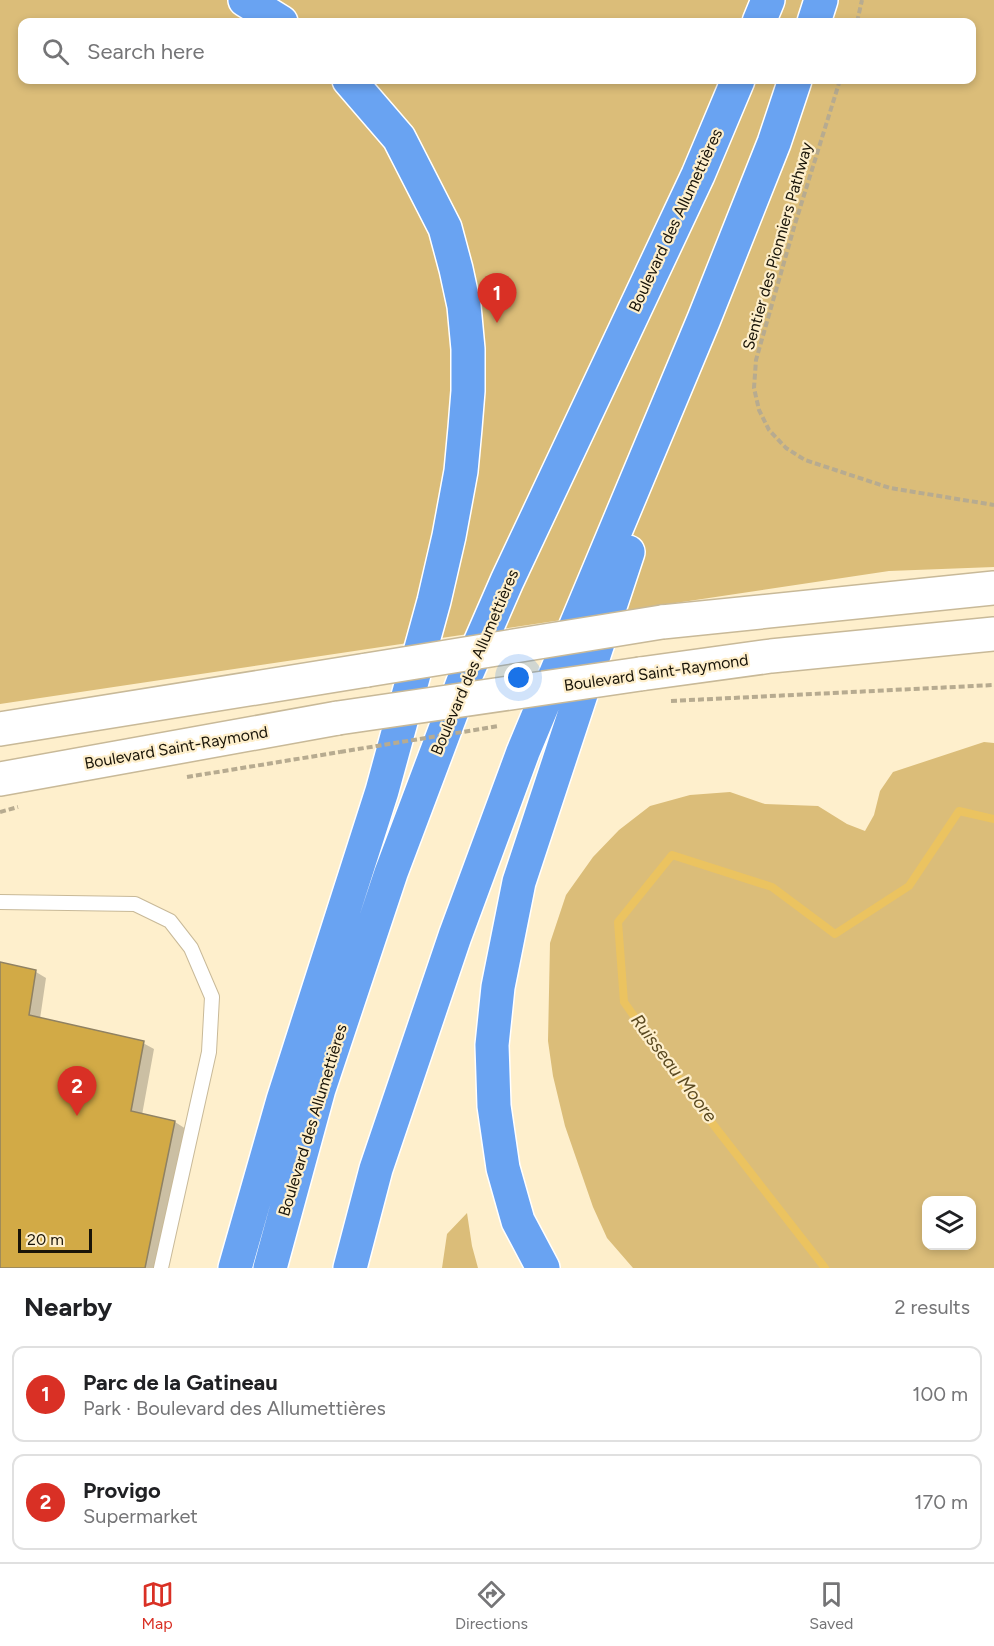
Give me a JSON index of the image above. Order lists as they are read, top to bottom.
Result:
{
  "streets": {
    "highway": ["Boulevard des Allumettières"],
    "main road": ["Boulevard Saint-Raymond"],
    "path": ["Sentier des Pionniers Pathway"]
  },
  "water": ["Ruisseau Moore"],
  "scale_bar": "20 m",
  "page": {
    "search": "Search here",
    "pins": ["1", "2"],
    "scale": "20 m",
    "heading": ["Nearby", "2 results"],
    "list": [
      {
        "mark": "1",
        "name": "Parc de la Gatineau",
        "note": "Park · Boulevard des Allumettières",
        "value": "100 m"
      },
      {
        "mark": "2",
        "name": "Provigo",
        "note": "Supermarket",
        "value": "170 m"
      }
    ],
    "nav": ["Map", "Directions", "Saved"]
  }
}
